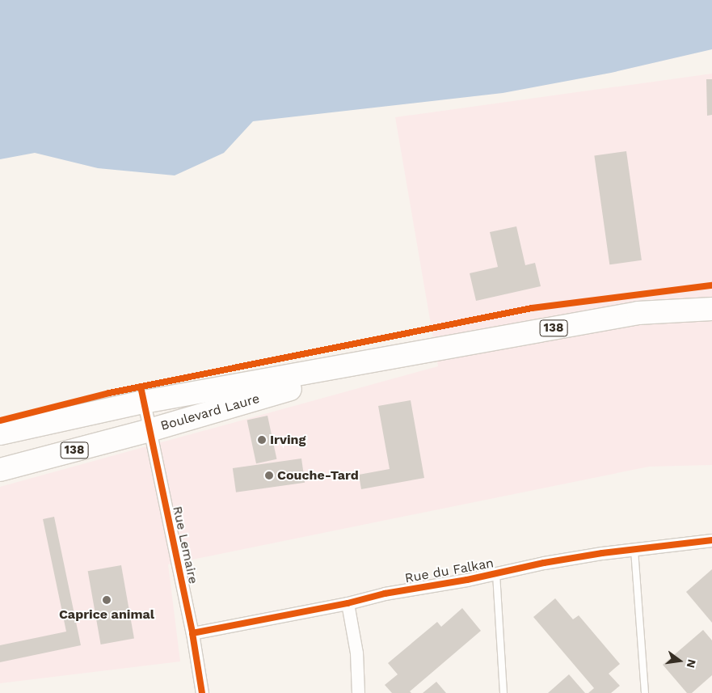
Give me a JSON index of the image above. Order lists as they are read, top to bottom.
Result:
{
  "streets": {
    "highway": ["138", "Boulevard Laure"],
    "street": ["Rue Lemaire", "Rue du Falkan"]
  },
  "crossings": [
    ["Boulevard Laure", "Rue Lemaire"],
    ["Rue Lemaire", "Rue du Falkan"]
  ],
  "places": ["Irving", "Couche-Tard", "Caprice animal"],
  "north": "right"
}
